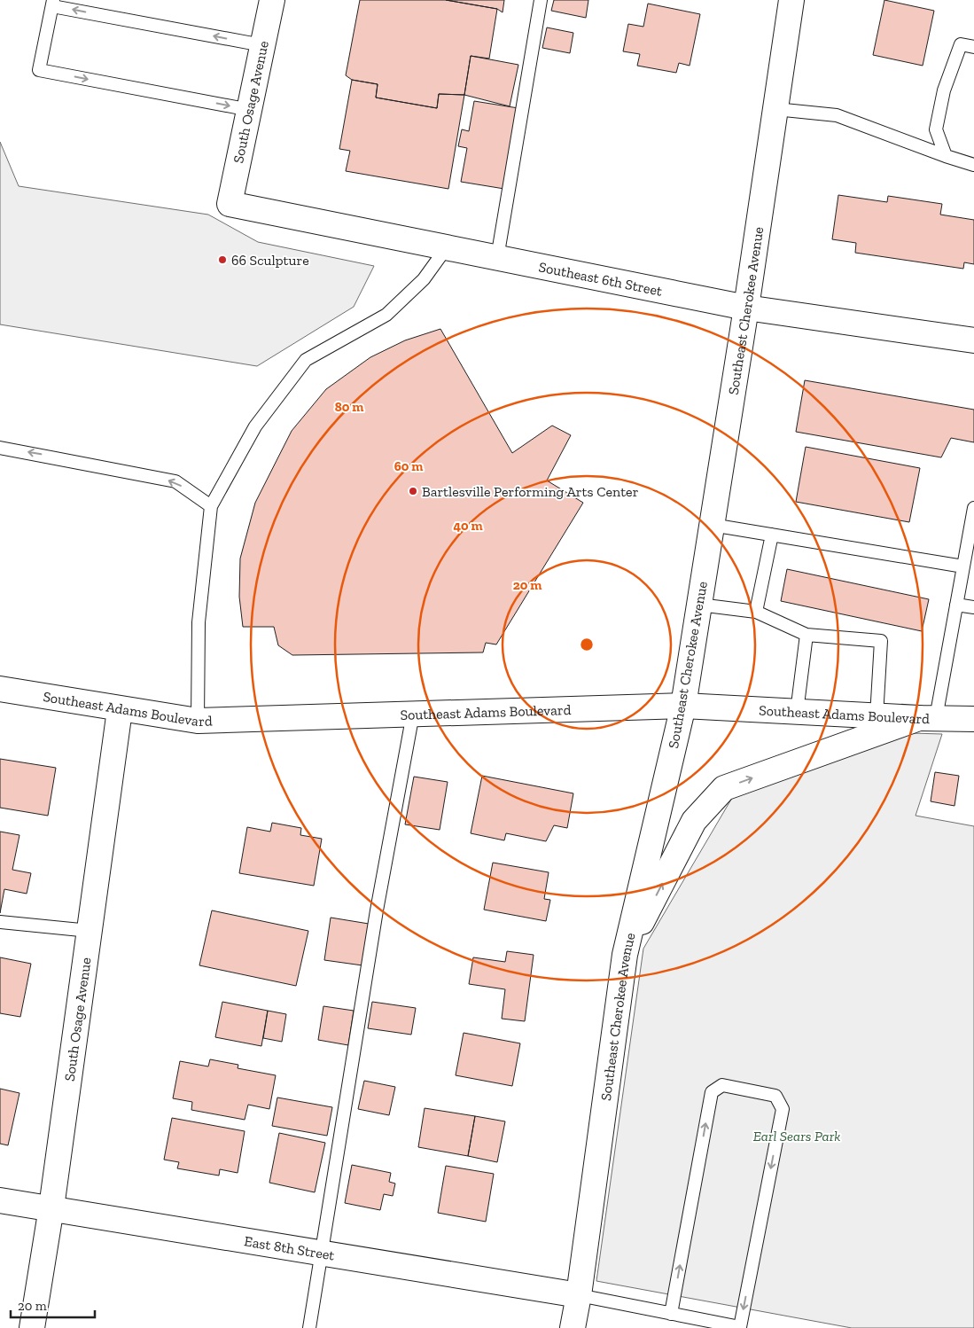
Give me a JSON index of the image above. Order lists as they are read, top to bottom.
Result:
{
  "streets": {
    "street": [
      "South Osage Avenue",
      "Southeast 6th Street",
      "Southeast Cherokee Avenue",
      "Southeast Adams Boulevard",
      "East 8th Street"
    ]
  },
  "crossings": [
    ["South Osage Avenue", "Southeast 6th Street"],
    ["South Osage Avenue", "Southeast Adams Boulevard"],
    ["South Osage Avenue", "East 8th Street"],
    ["Southeast 6th Street", "Southeast Cherokee Avenue"],
    ["Southeast Cherokee Avenue", "Southeast Adams Boulevard"],
    ["Southeast Cherokee Avenue", "East 8th Street"]
  ],
  "parks": ["Earl Sears Park"],
  "places": ["66 Sculpture", "Bartlesville Performing Arts Center"],
  "scale_bar": "20 m",
  "rings": [
    "80 m",
    "60 m",
    "40 m",
    "20 m"
  ]
}
